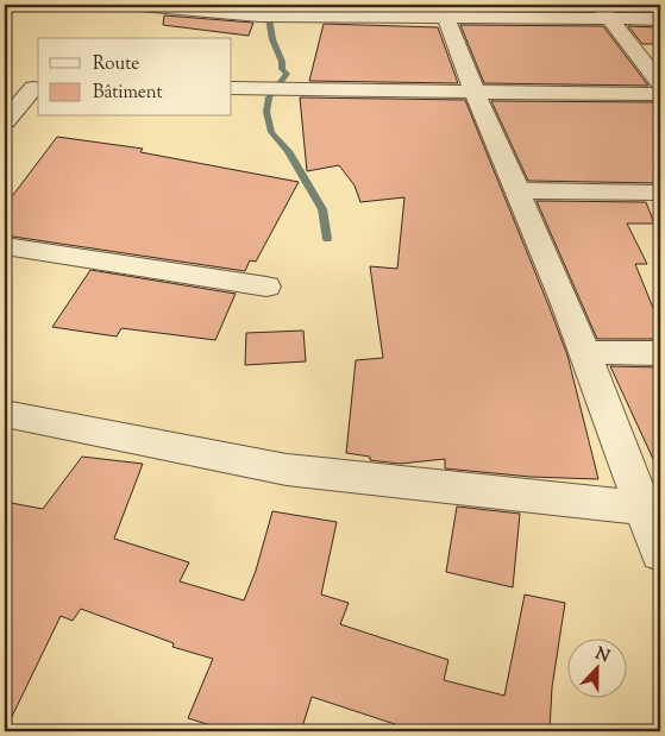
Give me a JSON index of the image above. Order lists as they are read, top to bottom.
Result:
{
  "legend": ["Route", "Bâtiment"],
  "north": "top"
}
